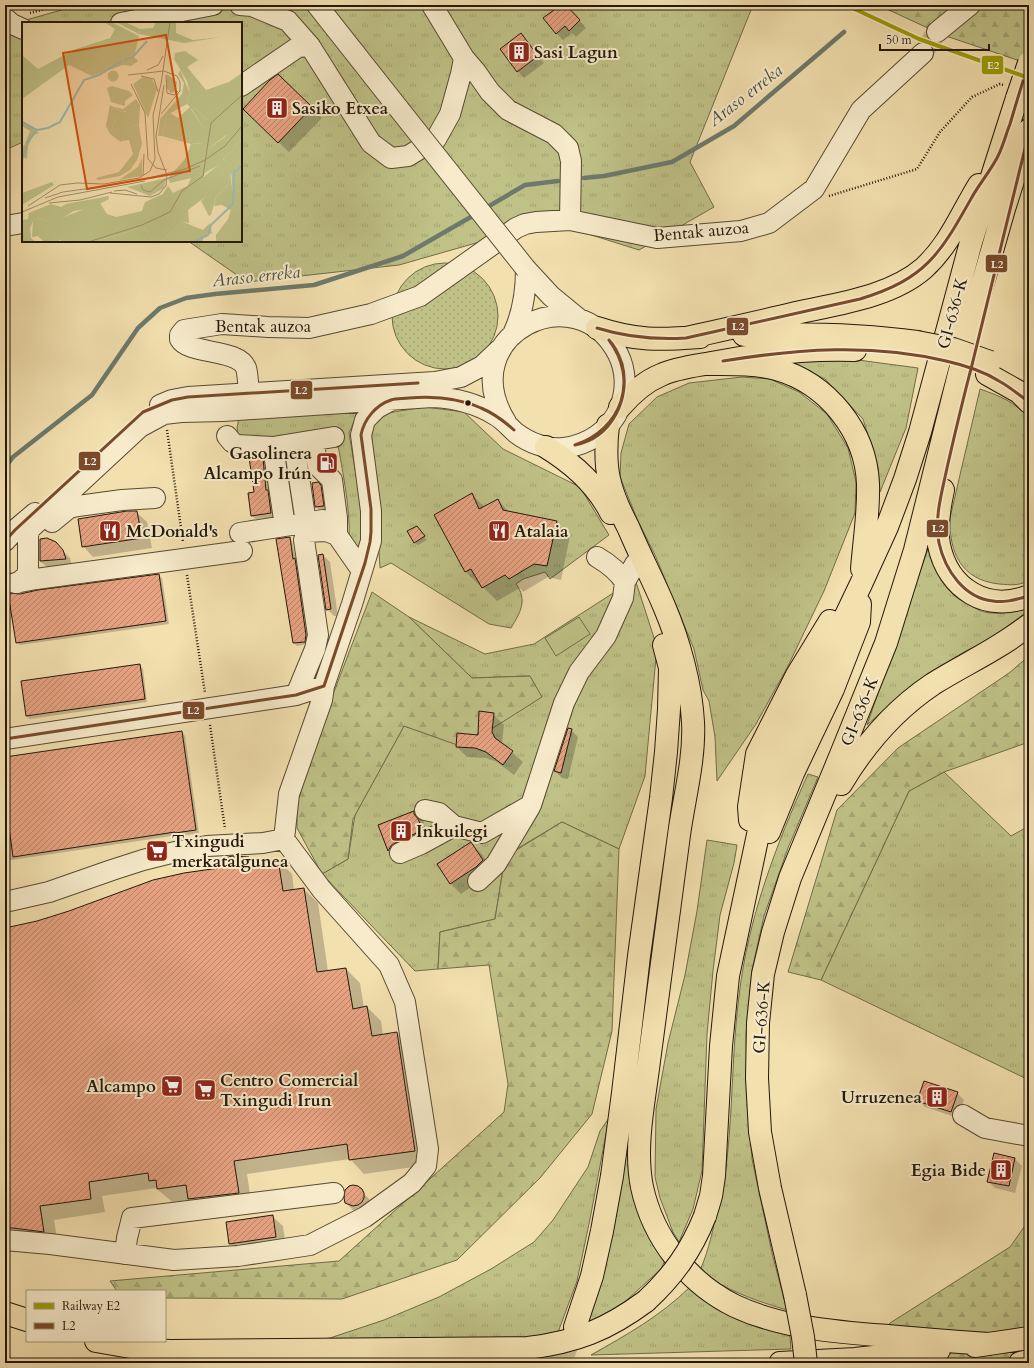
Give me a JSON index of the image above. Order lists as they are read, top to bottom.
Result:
{
  "streets": {
    "highway": ["GI-636-K"],
    "street": ["Bentak auzoa"]
  },
  "water": ["Araso erreka"],
  "places": {
    "building": [
      "Sasi Lagun",
      "Sasiko Etxea",
      "Inkuilegi",
      "Urruzenea",
      "Egia Bide"
    ],
    "fuel station": ["Gasolinera Alcampo Irún"],
    "restaurant": ["McDonald's", "Atalaia"],
    "supermarket": ["Txingudi merkatalgunea", "Alcampo", "Centro Comercial Txingudi Irun"]
  },
  "lines": ["rail line E2", "transit line L2"],
  "legend": ["Railway E2", "L2"],
  "scale_bar": "50 m"
}
